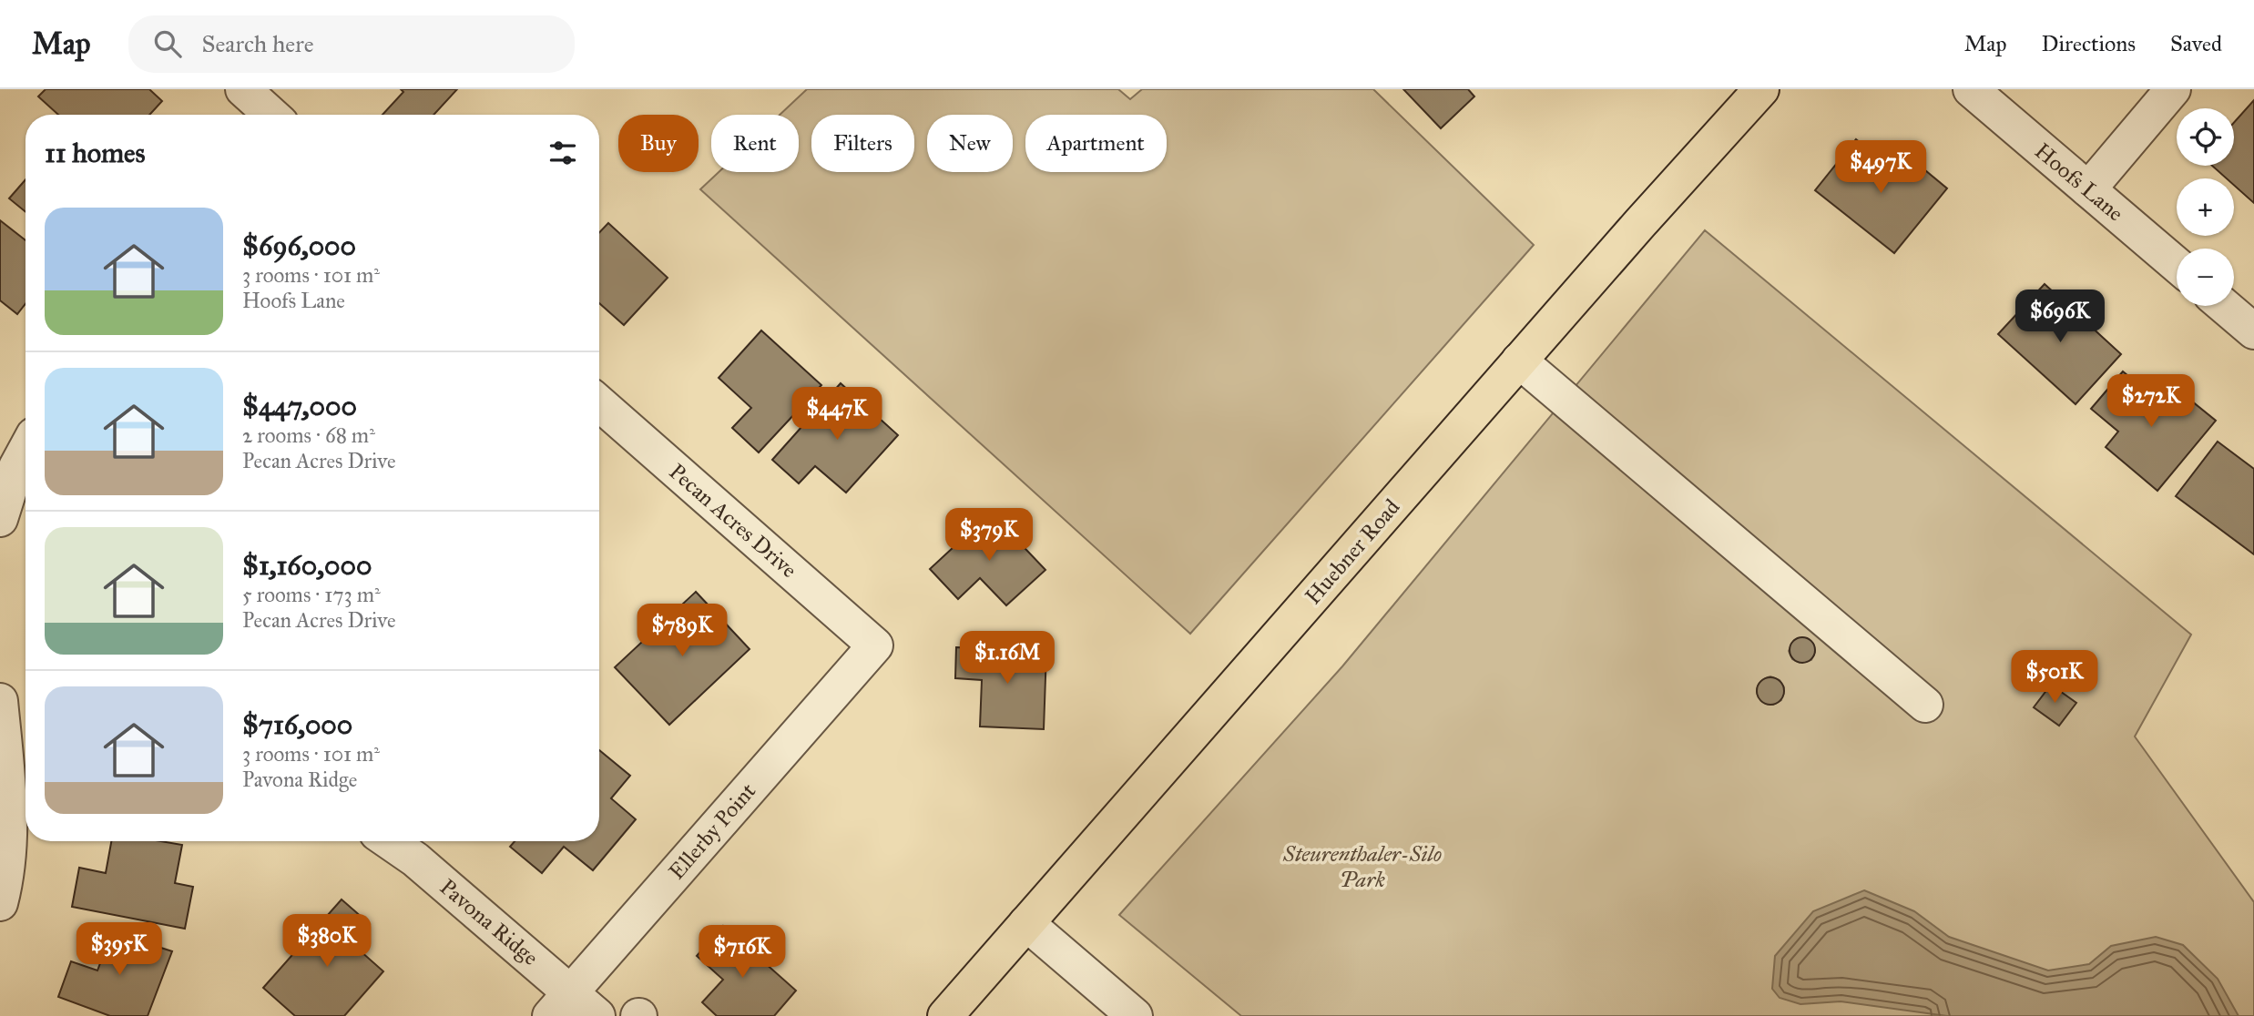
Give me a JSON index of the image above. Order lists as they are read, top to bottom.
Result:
{
  "streets": {
    "main road": ["Huebner Road"],
    "street": [
      "Hoofs Lane",
      "Pecan Acres Drive",
      "Ellerby Point",
      "Pavona Ridge"
    ]
  },
  "crossings": [
    ["Pecan Acres Drive", "Ellerby Point"],
    ["Ellerby Point", "Pavona Ridge"]
  ],
  "parks": ["Steurenthaler-Silo Park"],
  "page": {
    "header": "Map",
    "search": "Search here",
    "nav": ["Map", "Directions", "Saved"],
    "map_buttons": ["+", "−"],
    "chip": [
      "Buy",
      "Rent",
      "Filters",
      "New",
      "Apartment"
    ],
    "heading": "11 homes",
    "price": [
      "$497K",
      "$696K",
      "$272K",
      "$447K",
      "$379K",
      "$789K",
      "$1.16M",
      "$501K",
      "$380K",
      "$395K",
      "$716K"
    ],
    "list": [
      {
        "name": "$696,000",
        "note": "3 rooms · 101 m² · Hoofs Lane"
      },
      {
        "name": "$447,000",
        "note": "2 rooms · 68 m² · Pecan Acres Drive"
      },
      {
        "name": "$1,160,000",
        "note": "5 rooms · 173 m² · Pecan Acres Drive"
      },
      {
        "name": "$716,000",
        "note": "3 rooms · 101 m² · Pavona Ridge"
      }
    ]
  }
}
